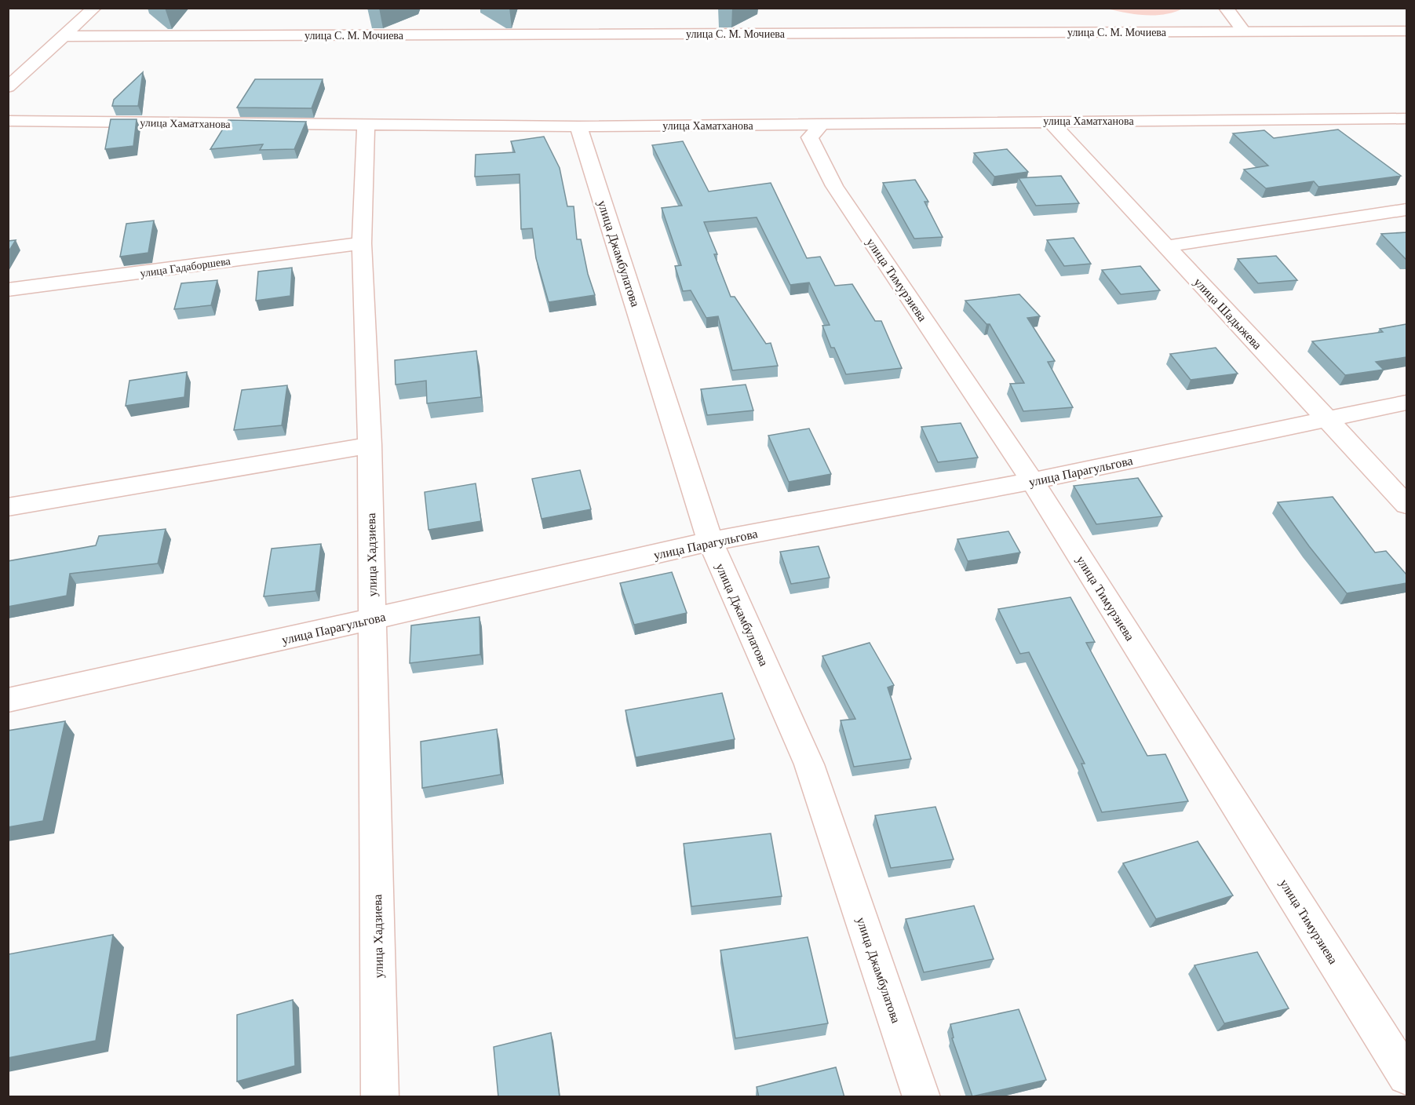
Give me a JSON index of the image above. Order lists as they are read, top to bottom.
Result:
{
  "streets": {
    "street": [
      "улица С. М. Мочиева",
      "улица Хаматханова",
      "улица Джамбулатова",
      "улица Гадаборшева",
      "улица Тимурзиева",
      "улица Шадыжева",
      "улица Парагульгова",
      "улица Хадзиева"
    ]
  },
  "crossings": [
    ["улица Хаматханова", "улица Джамбулатова"],
    ["улица Хаматханова", "улица Тимурзиева"],
    ["улица Хаматханова", "улица Шадыжева"],
    ["улица Хаматханова", "улица Хадзиева"],
    ["улица Джамбулатова", "улица Парагульгова"],
    ["улица Гадаборшева", "улица Хадзиева"],
    ["улица Тимурзиева", "улица Парагульгова"],
    ["улица Шадыжева", "улица Парагульгова"],
    ["улица Парагульгова", "улица Хадзиева"]
  ]
}
